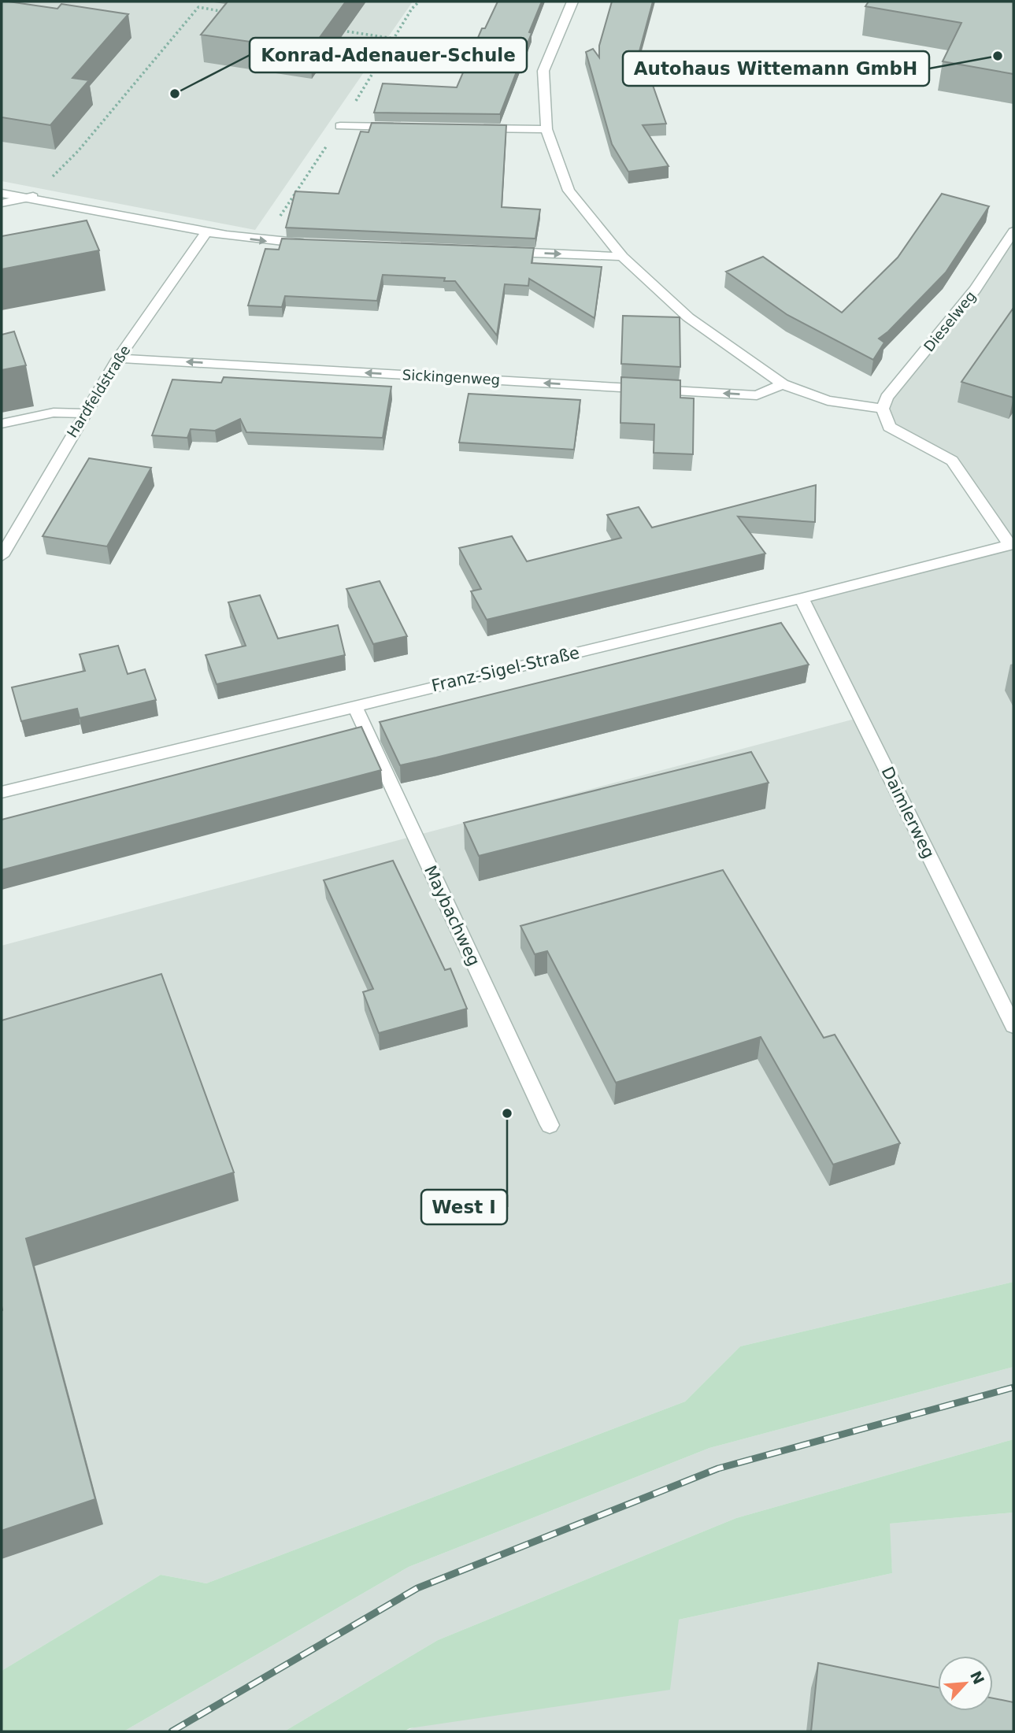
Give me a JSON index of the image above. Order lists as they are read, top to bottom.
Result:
{
  "streets": {
    "street": [
      "Dieselweg",
      "Sickingenweg",
      "Hardfeldstraße",
      "Franz-Sigel-Straße",
      "Daimlerweg",
      "Maybachweg"
    ]
  },
  "crossings": [
    ["Sickingenweg", "Hardfeldstraße"],
    ["Franz-Sigel-Straße", "Daimlerweg"],
    ["Franz-Sigel-Straße", "Maybachweg"]
  ],
  "places": ["Autohaus Wittemann GmbH", "Konrad-Adenauer-Schule", "West I"],
  "north": "top right"
}
